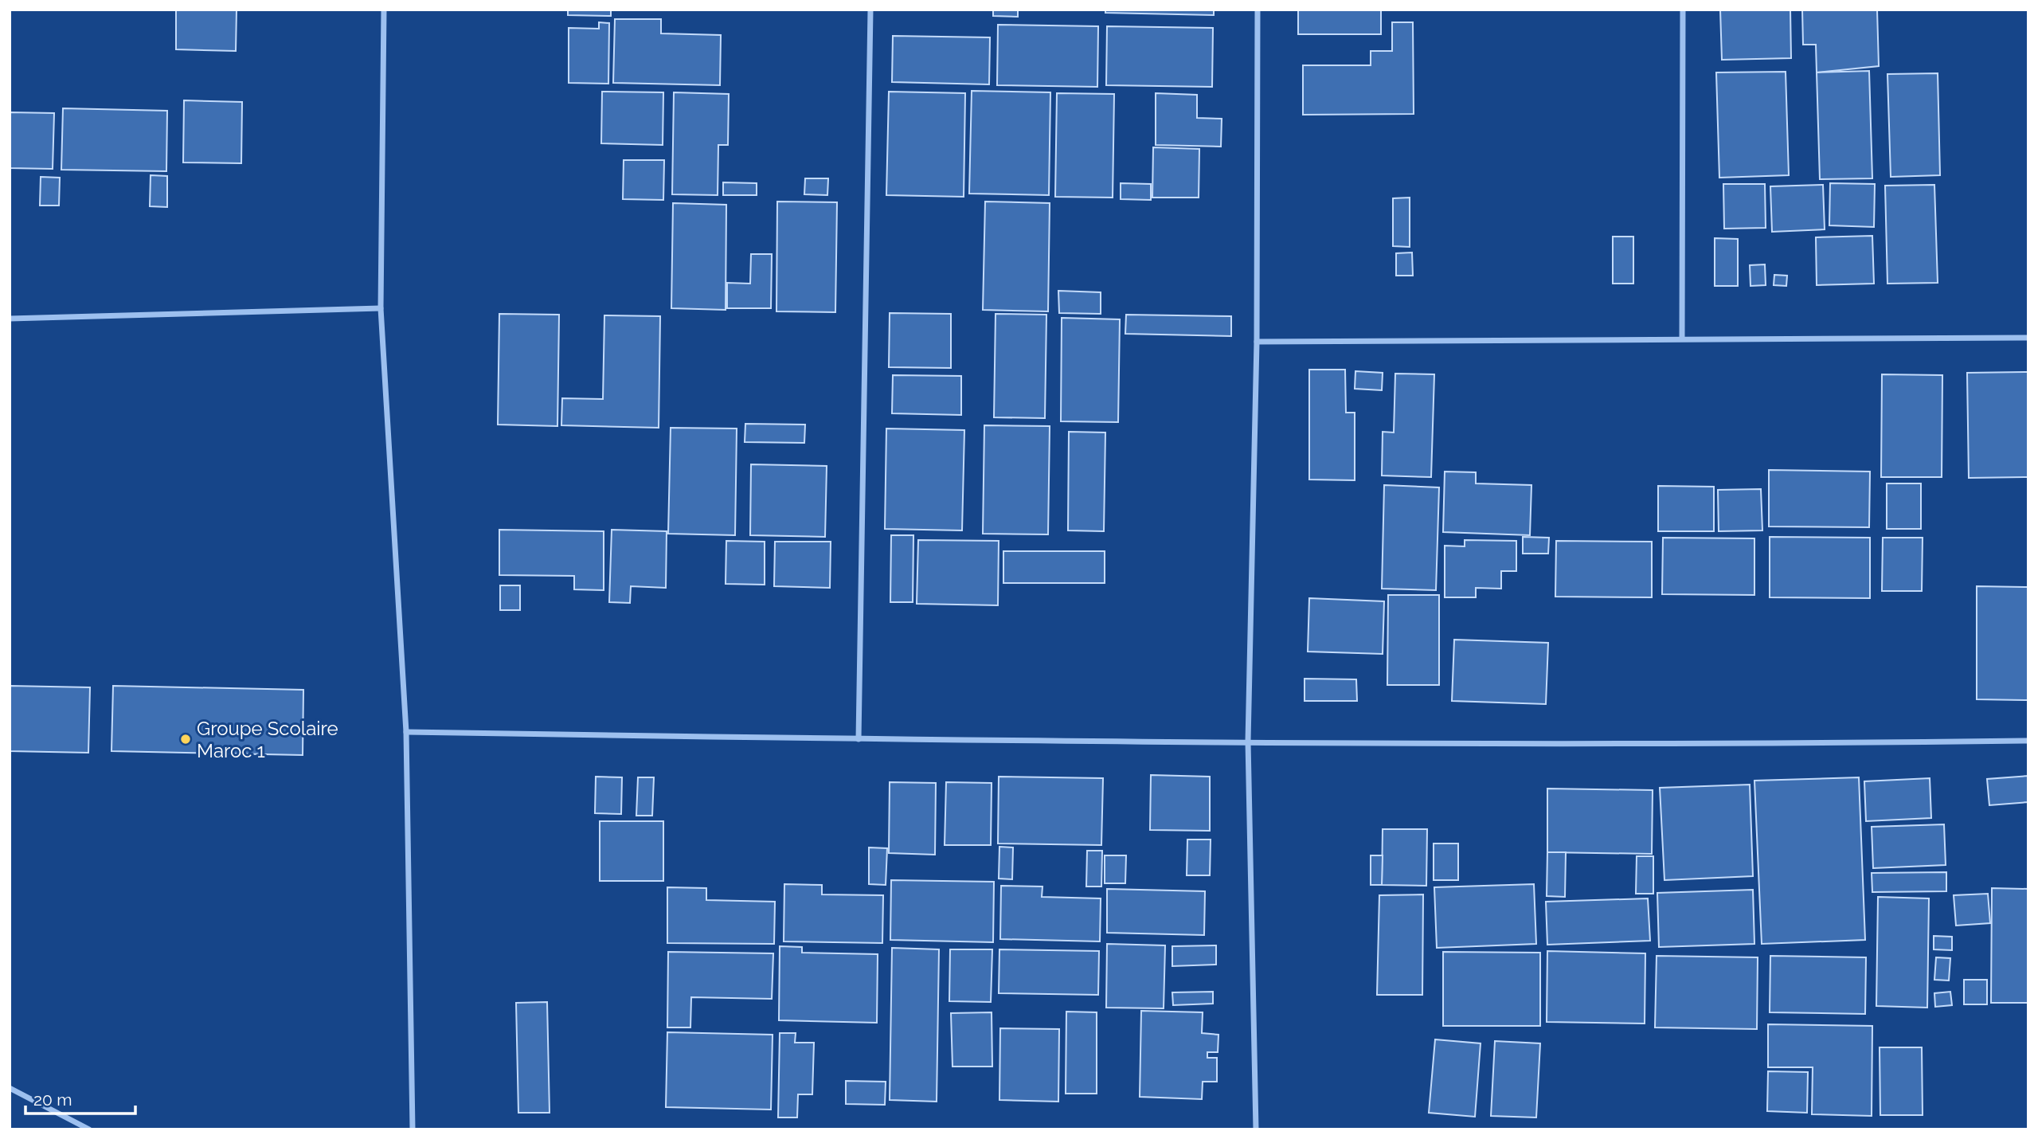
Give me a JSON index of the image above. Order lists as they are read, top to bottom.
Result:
{
  "places": ["Groupe Scolaire Maroc 1"],
  "scale_bar": "20 m"
}
